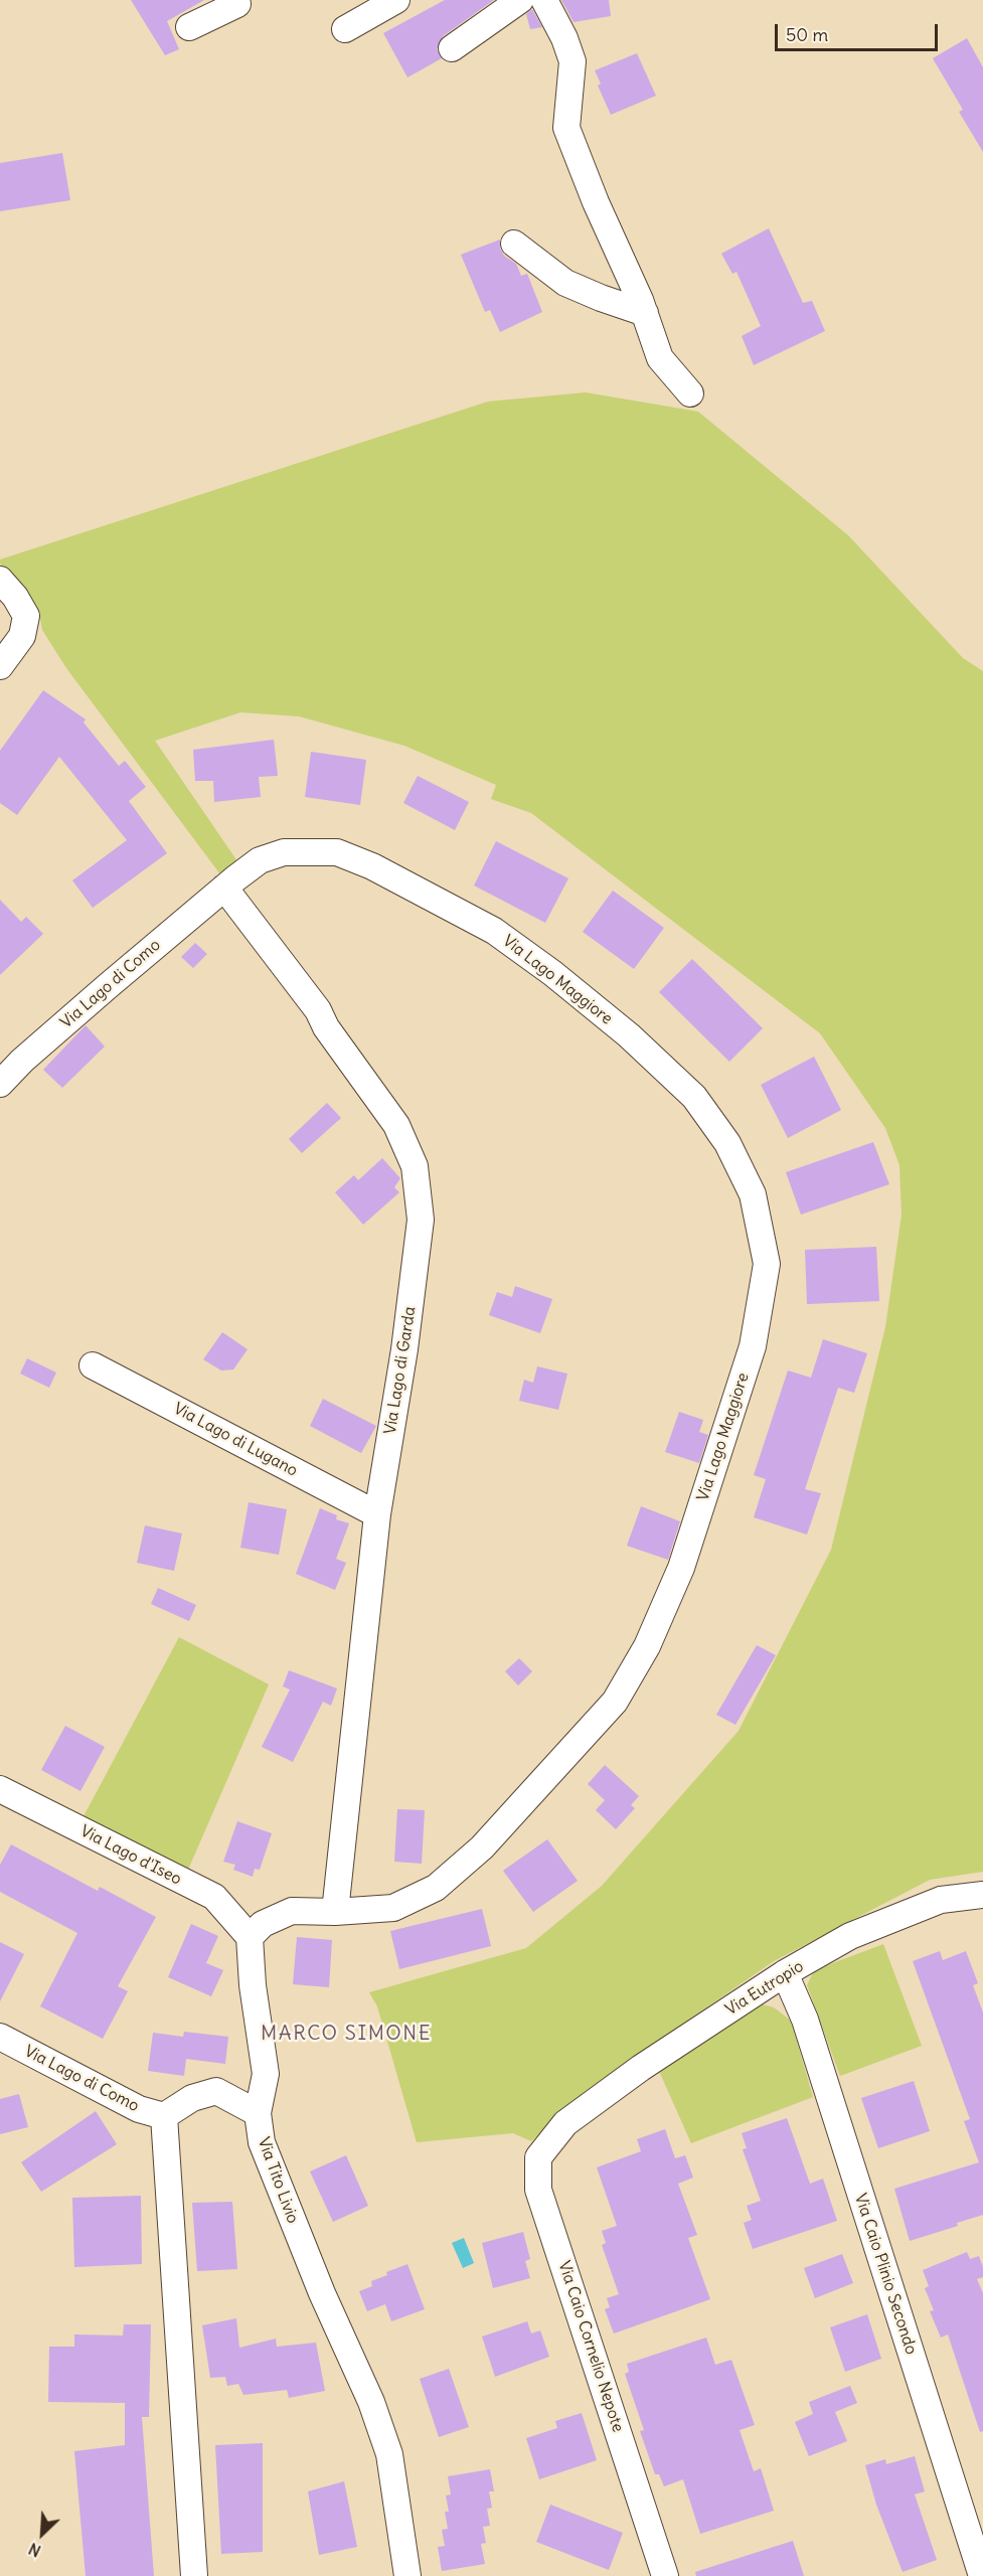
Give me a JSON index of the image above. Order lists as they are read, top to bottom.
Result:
{
  "streets": {
    "street": [
      "Via Lago Maggiore",
      "Via Lago di Como",
      "Via Lago di Garda",
      "Via Lago di Lugano",
      "Via Lago d'Iseo",
      "Via Eutropio",
      "Via Tito Livio",
      "Via Caio Plinio Secondo",
      "Via Caio Cornelio Nepote"
    ]
  },
  "crossings": [
    ["Via Lago Maggiore", "Via Lago di Como"],
    ["Via Lago Maggiore", "Via Lago di Garda"],
    ["Via Lago Maggiore", "Via Lago d'Iseo"],
    ["Via Lago di Como", "Via Lago di Garda"],
    ["Via Lago di Garda", "Via Lago di Lugano"],
    ["Via Eutropio", "Via Caio Plinio Secondo"],
    ["Via Eutropio", "Via Caio Cornelio Nepote"]
  ],
  "districts": ["MARCO SIMONE"],
  "scale_bar": "50 m",
  "north": "bottom left"
}
